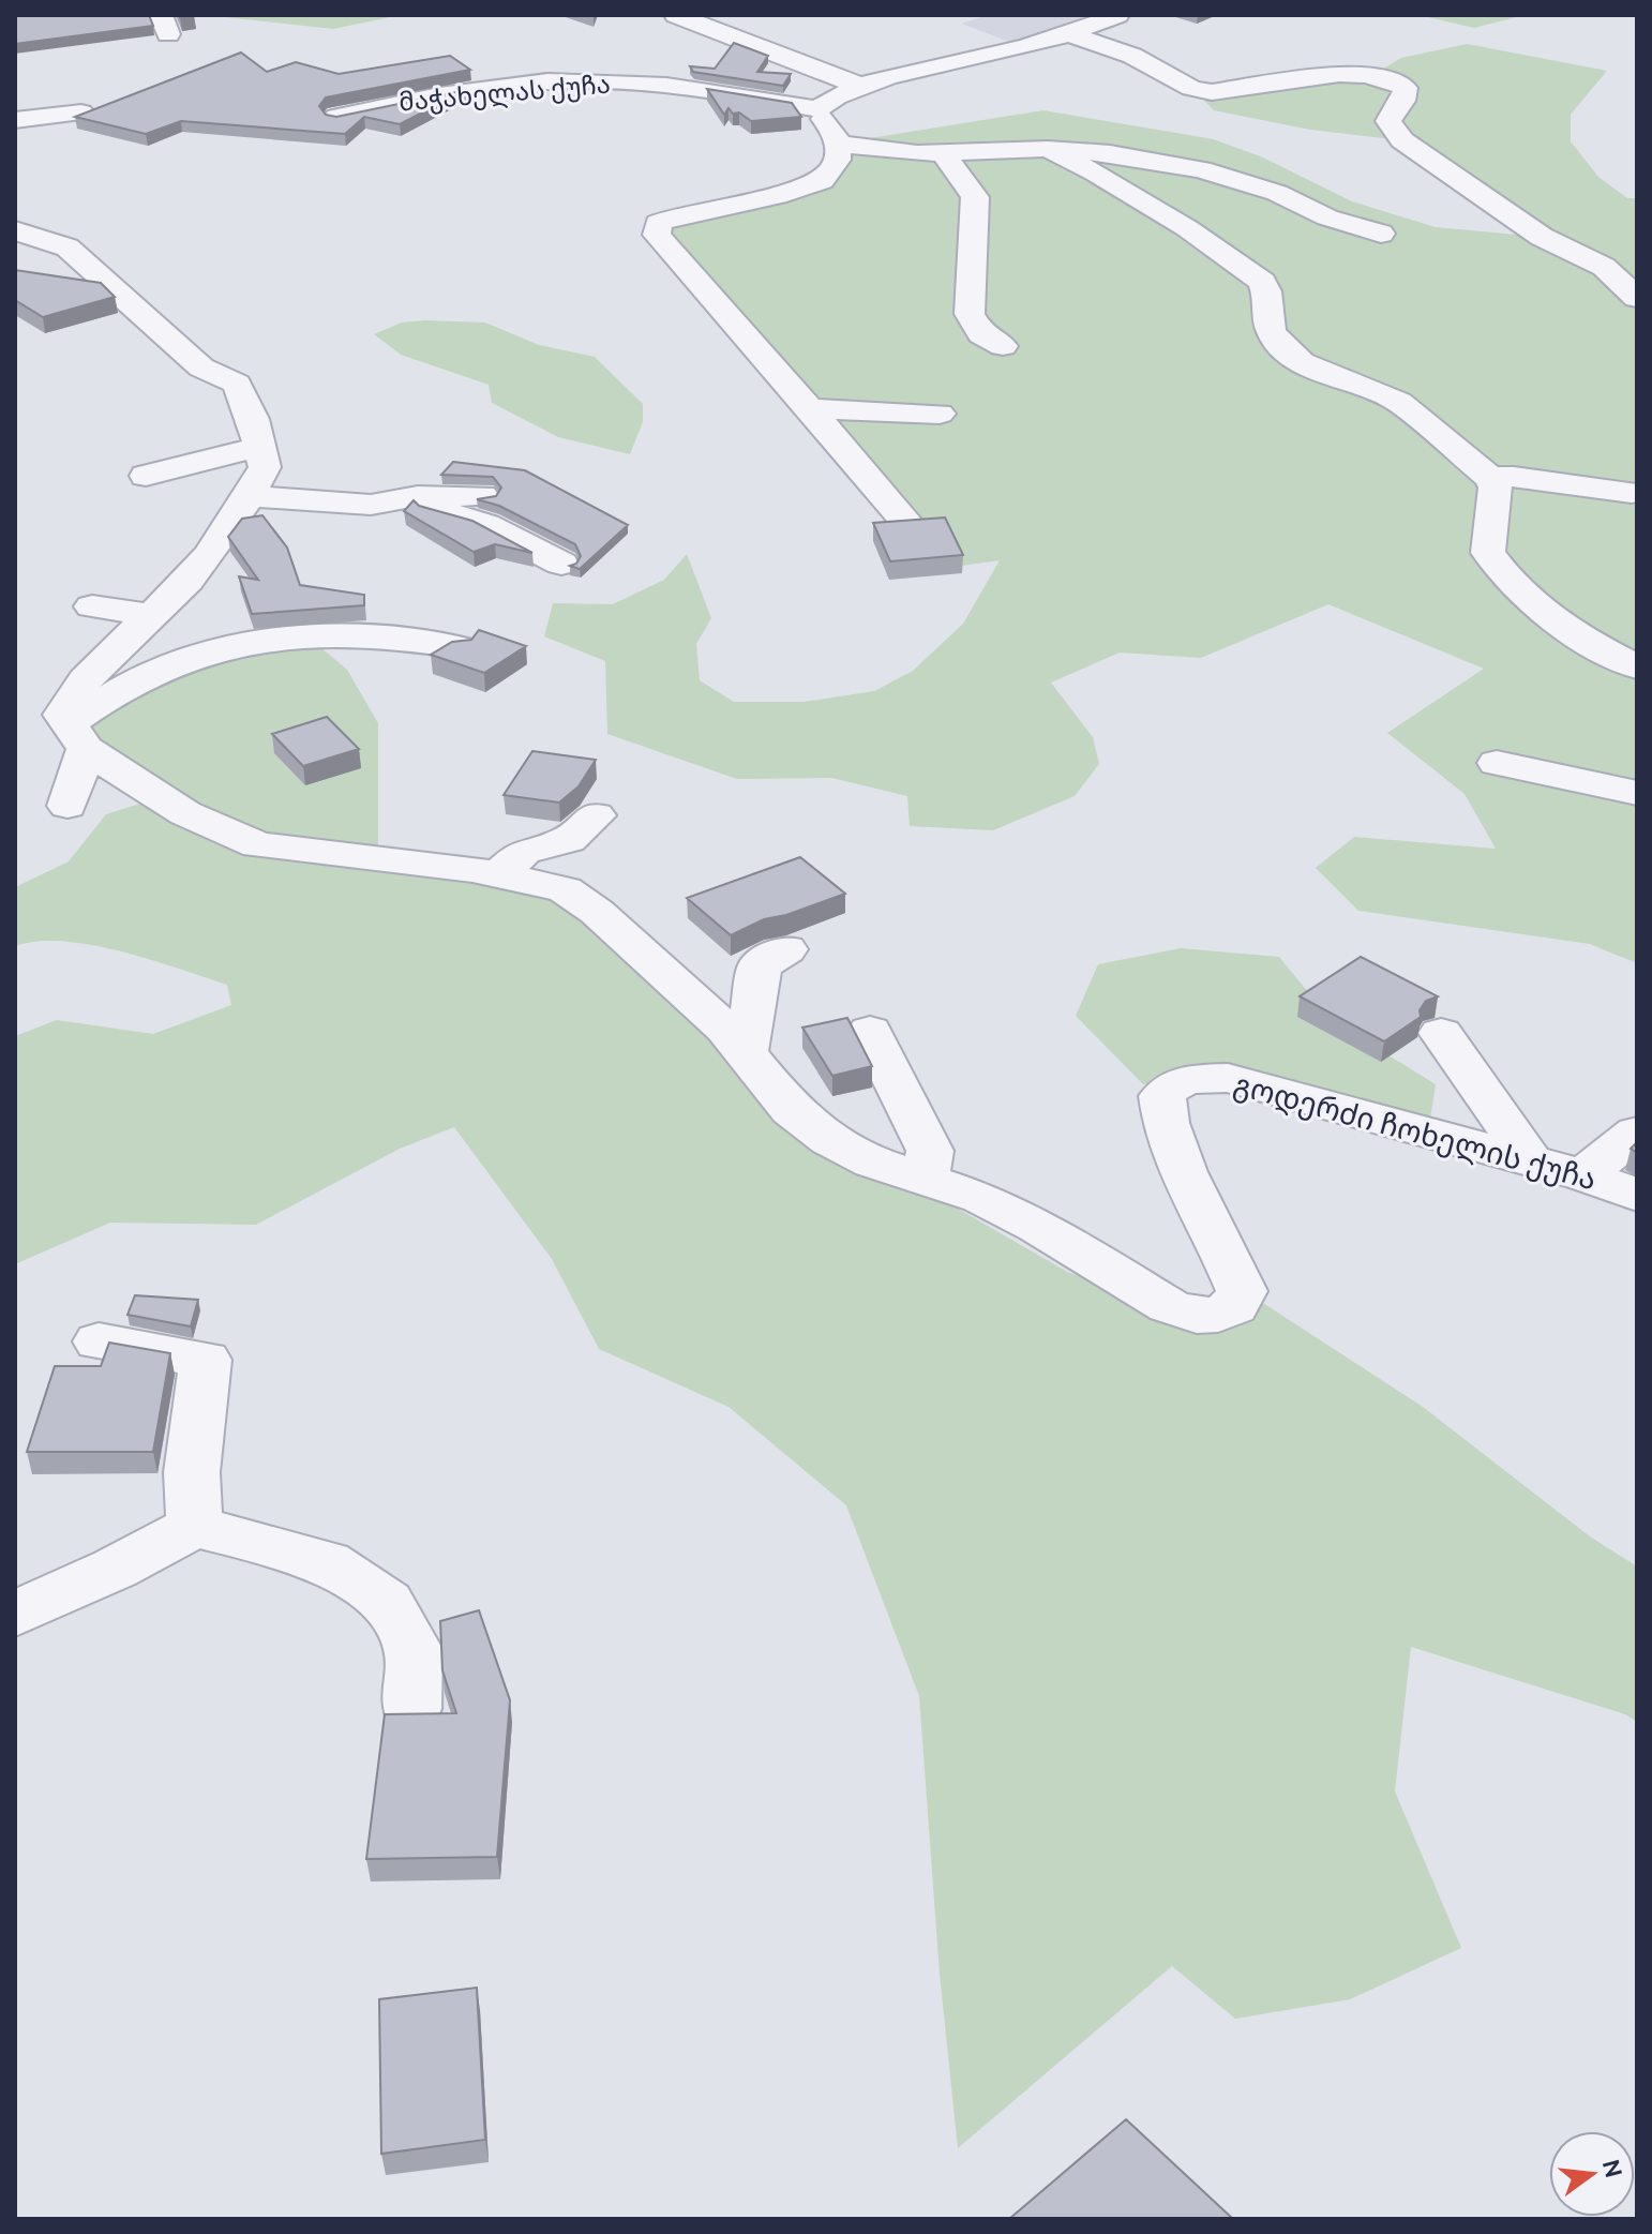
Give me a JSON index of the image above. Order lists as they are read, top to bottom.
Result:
{
  "streets": {
    "street": ["მაჭახელას ქუჩა", "გოდერძი ჩოხელის ქუჩა"]
  },
  "north": "right"
}
